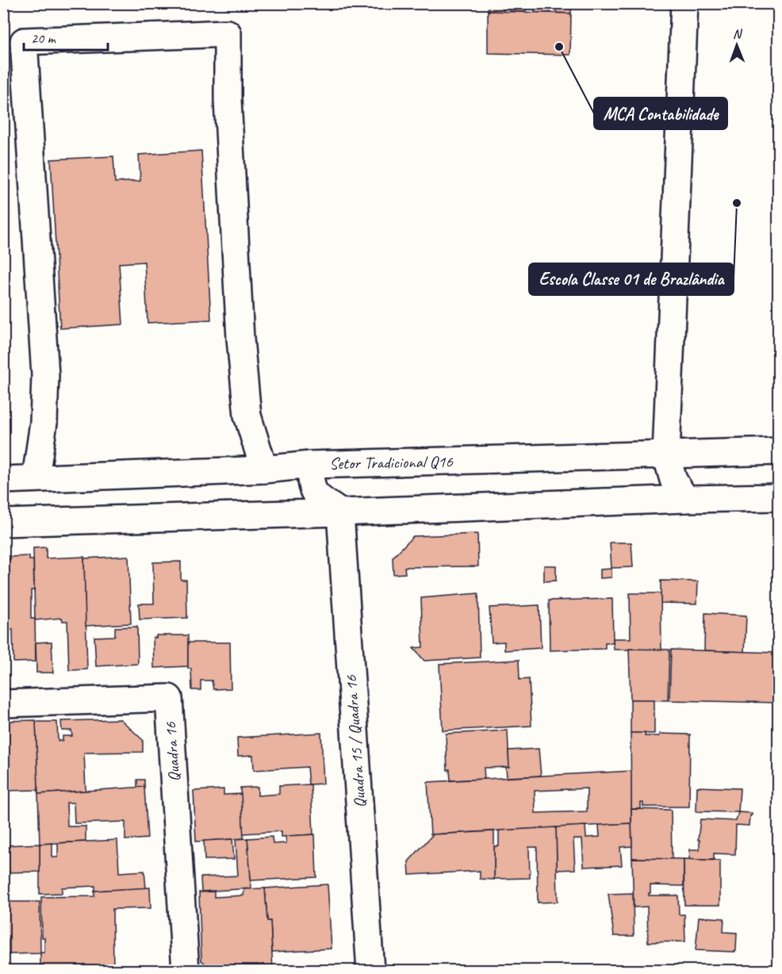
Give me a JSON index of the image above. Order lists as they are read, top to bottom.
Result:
{
  "streets": {
    "street": ["Setor Tradicional Q16", "Quadra 15 / Quadra 16", "Quadra 16"]
  },
  "places": ["MCA Contabilidade", "Escola Classe 01 de Brazlândia"],
  "scale_bar": "20 m",
  "north": "top"
}
